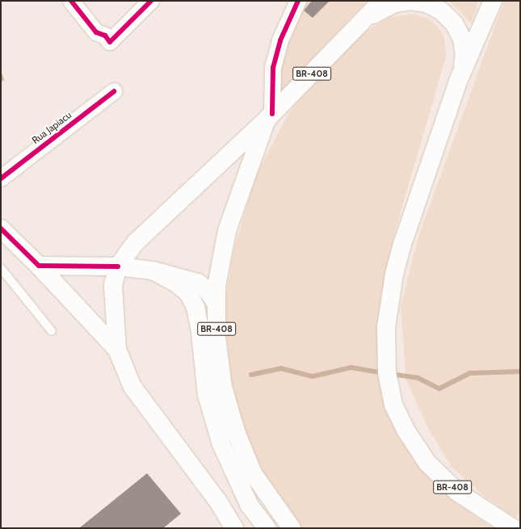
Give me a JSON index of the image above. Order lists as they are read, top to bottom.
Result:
{
  "streets": {
    "main road": ["BR-408"],
    "street": ["Rua Japiacu"]
  }
}
